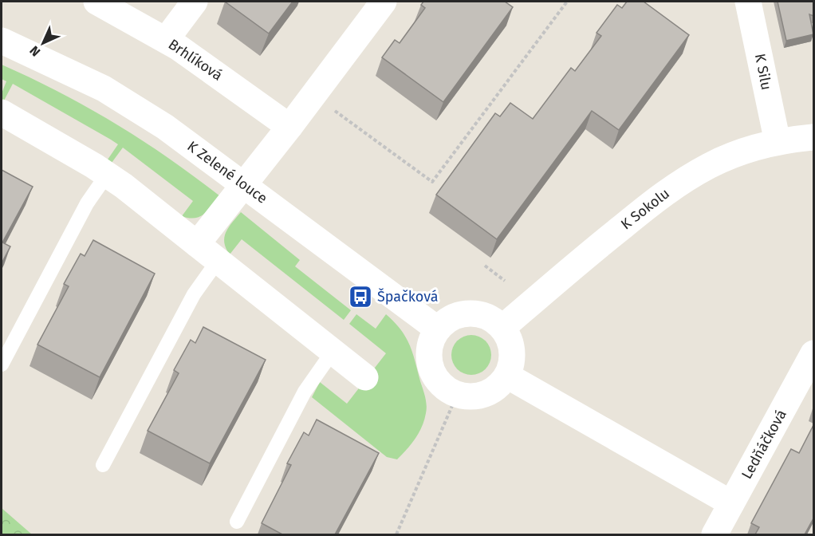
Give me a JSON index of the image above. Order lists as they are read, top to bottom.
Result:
{
  "streets": {
    "street": [
      "Brhlíková",
      "K Silu",
      "K Zelené louce",
      "K Sokolu",
      "Ledňáčková"
    ]
  },
  "crossings": [
    ["K Silu", "K Sokolu"],
    ["K Zelené louce", "K Sokolu"]
  ],
  "places": {
    "bus stop": ["Špačková"]
  },
  "north": "bottom left"
}
